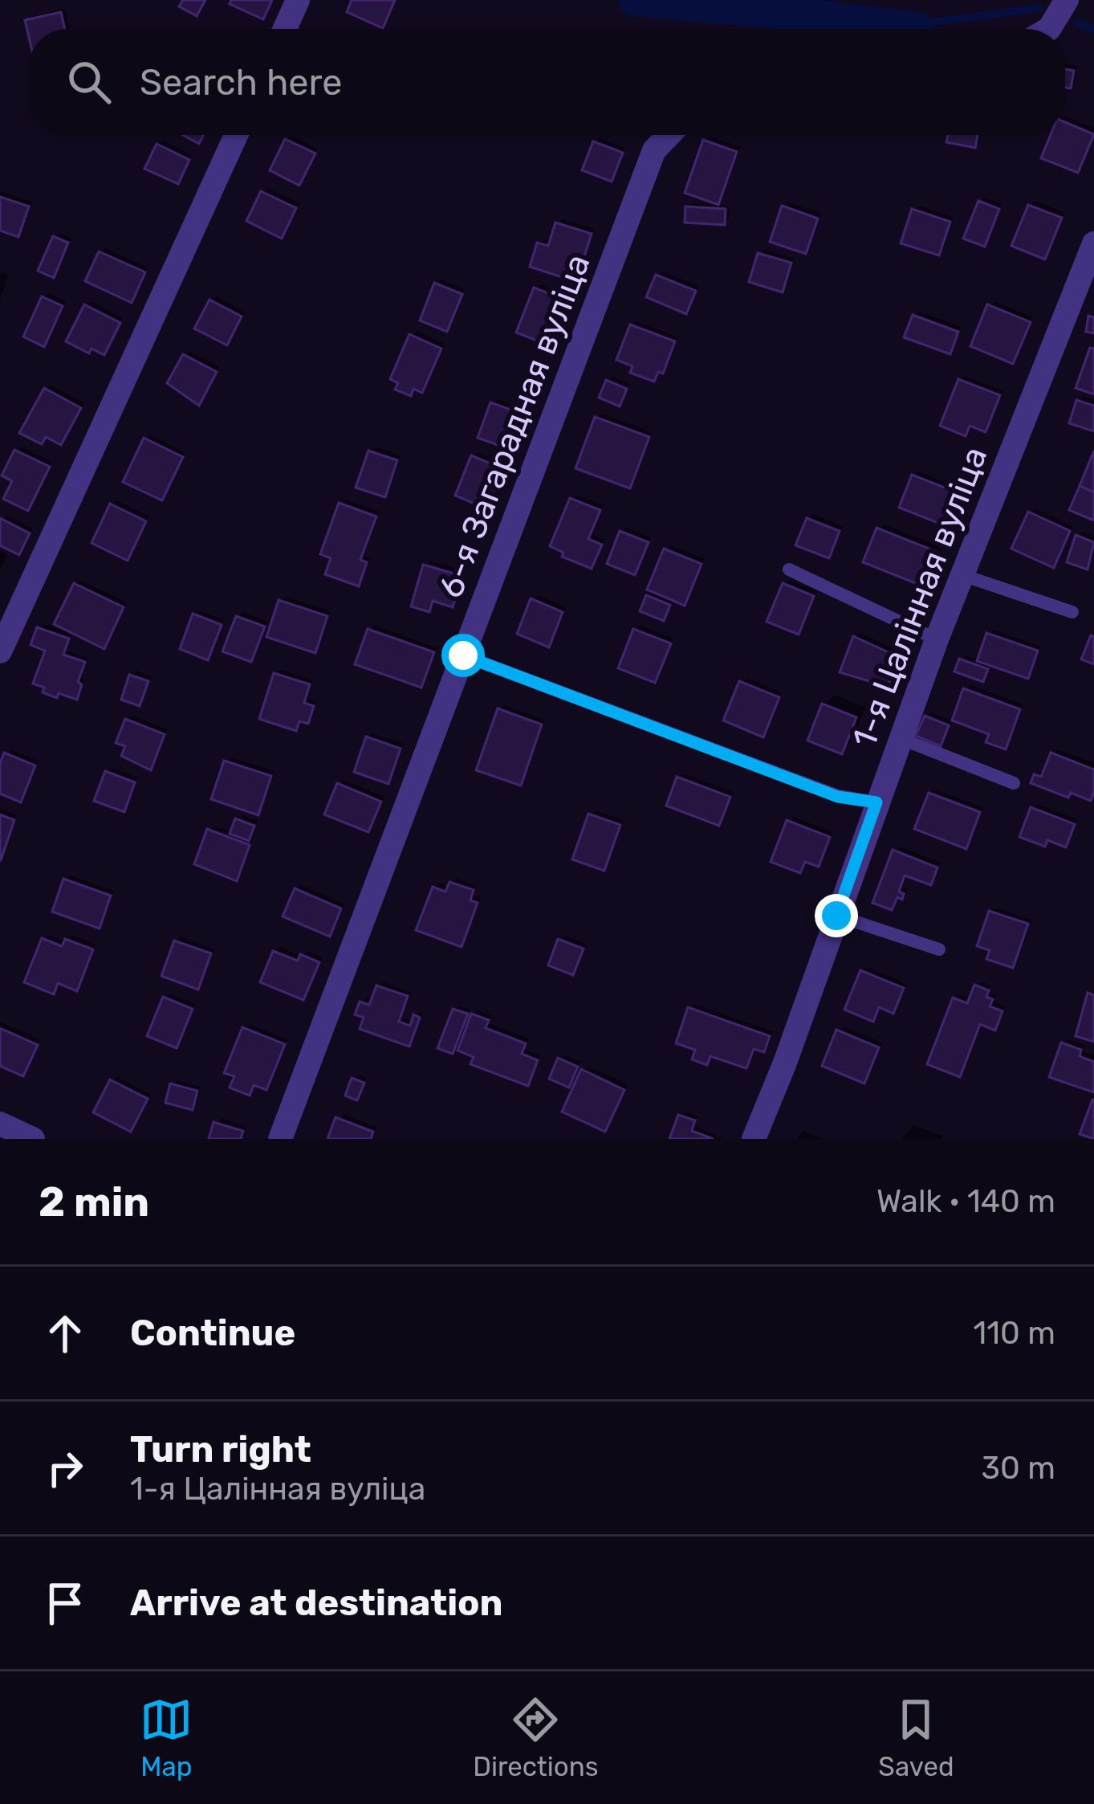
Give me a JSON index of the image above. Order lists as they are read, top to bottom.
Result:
{
  "streets": {
    "street": ["6-я Загарадная вуліца", "1-я Цалінная вуліца"]
  },
  "page": {
    "search": "Search here",
    "heading": ["2 min", "Walk · 140 m"],
    "list": [
      ["Continue", "110 m"],
      ["Turn right", "1-я Цалінная вуліца", "30 m"],
      "Arrive at destination"
    ],
    "nav": ["Map", "Directions", "Saved"]
  }
}
